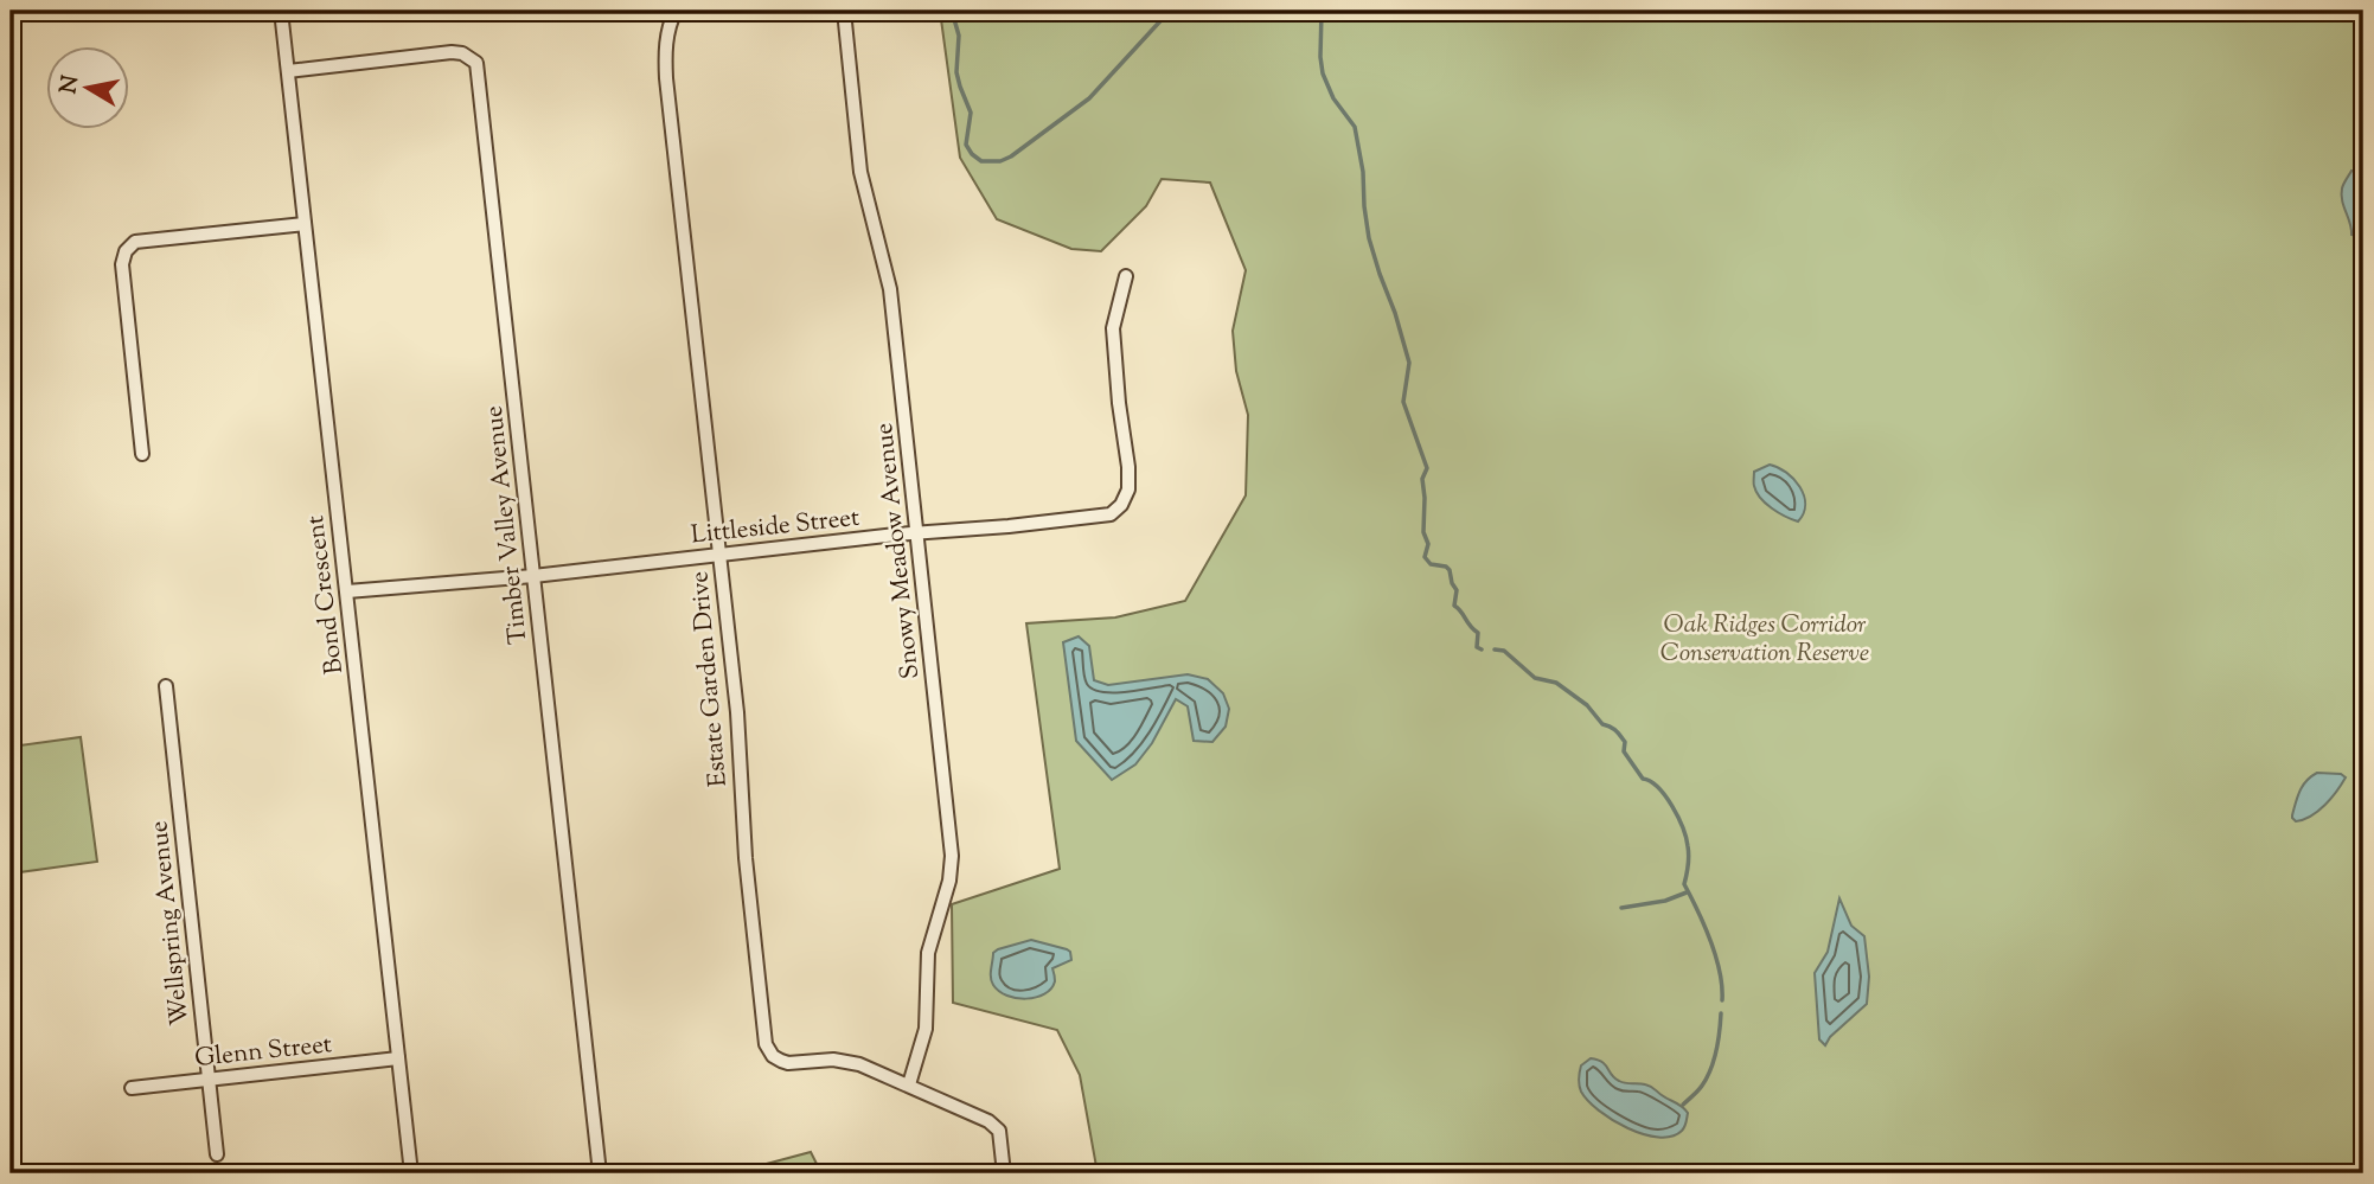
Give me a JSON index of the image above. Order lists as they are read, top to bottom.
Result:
{
  "streets": {
    "street": [
      "Timber Valley Avenue",
      "Littleside Street",
      "Snowy Meadow Avenue",
      "Bond Crescent",
      "Estate Garden Drive",
      "Wellspring Avenue",
      "Glenn Street"
    ]
  },
  "crossings": [
    ["Timber Valley Avenue", "Littleside Street"],
    ["Timber Valley Avenue", "Bond Crescent"],
    ["Littleside Street", "Snowy Meadow Avenue"],
    ["Littleside Street", "Bond Crescent"],
    ["Littleside Street", "Estate Garden Drive"],
    ["Snowy Meadow Avenue", "Estate Garden Drive"],
    ["Bond Crescent", "Glenn Street"],
    ["Wellspring Avenue", "Glenn Street"]
  ],
  "parks": ["Oak Ridges Corridor Conservation Reserve"],
  "north": "left"
}
